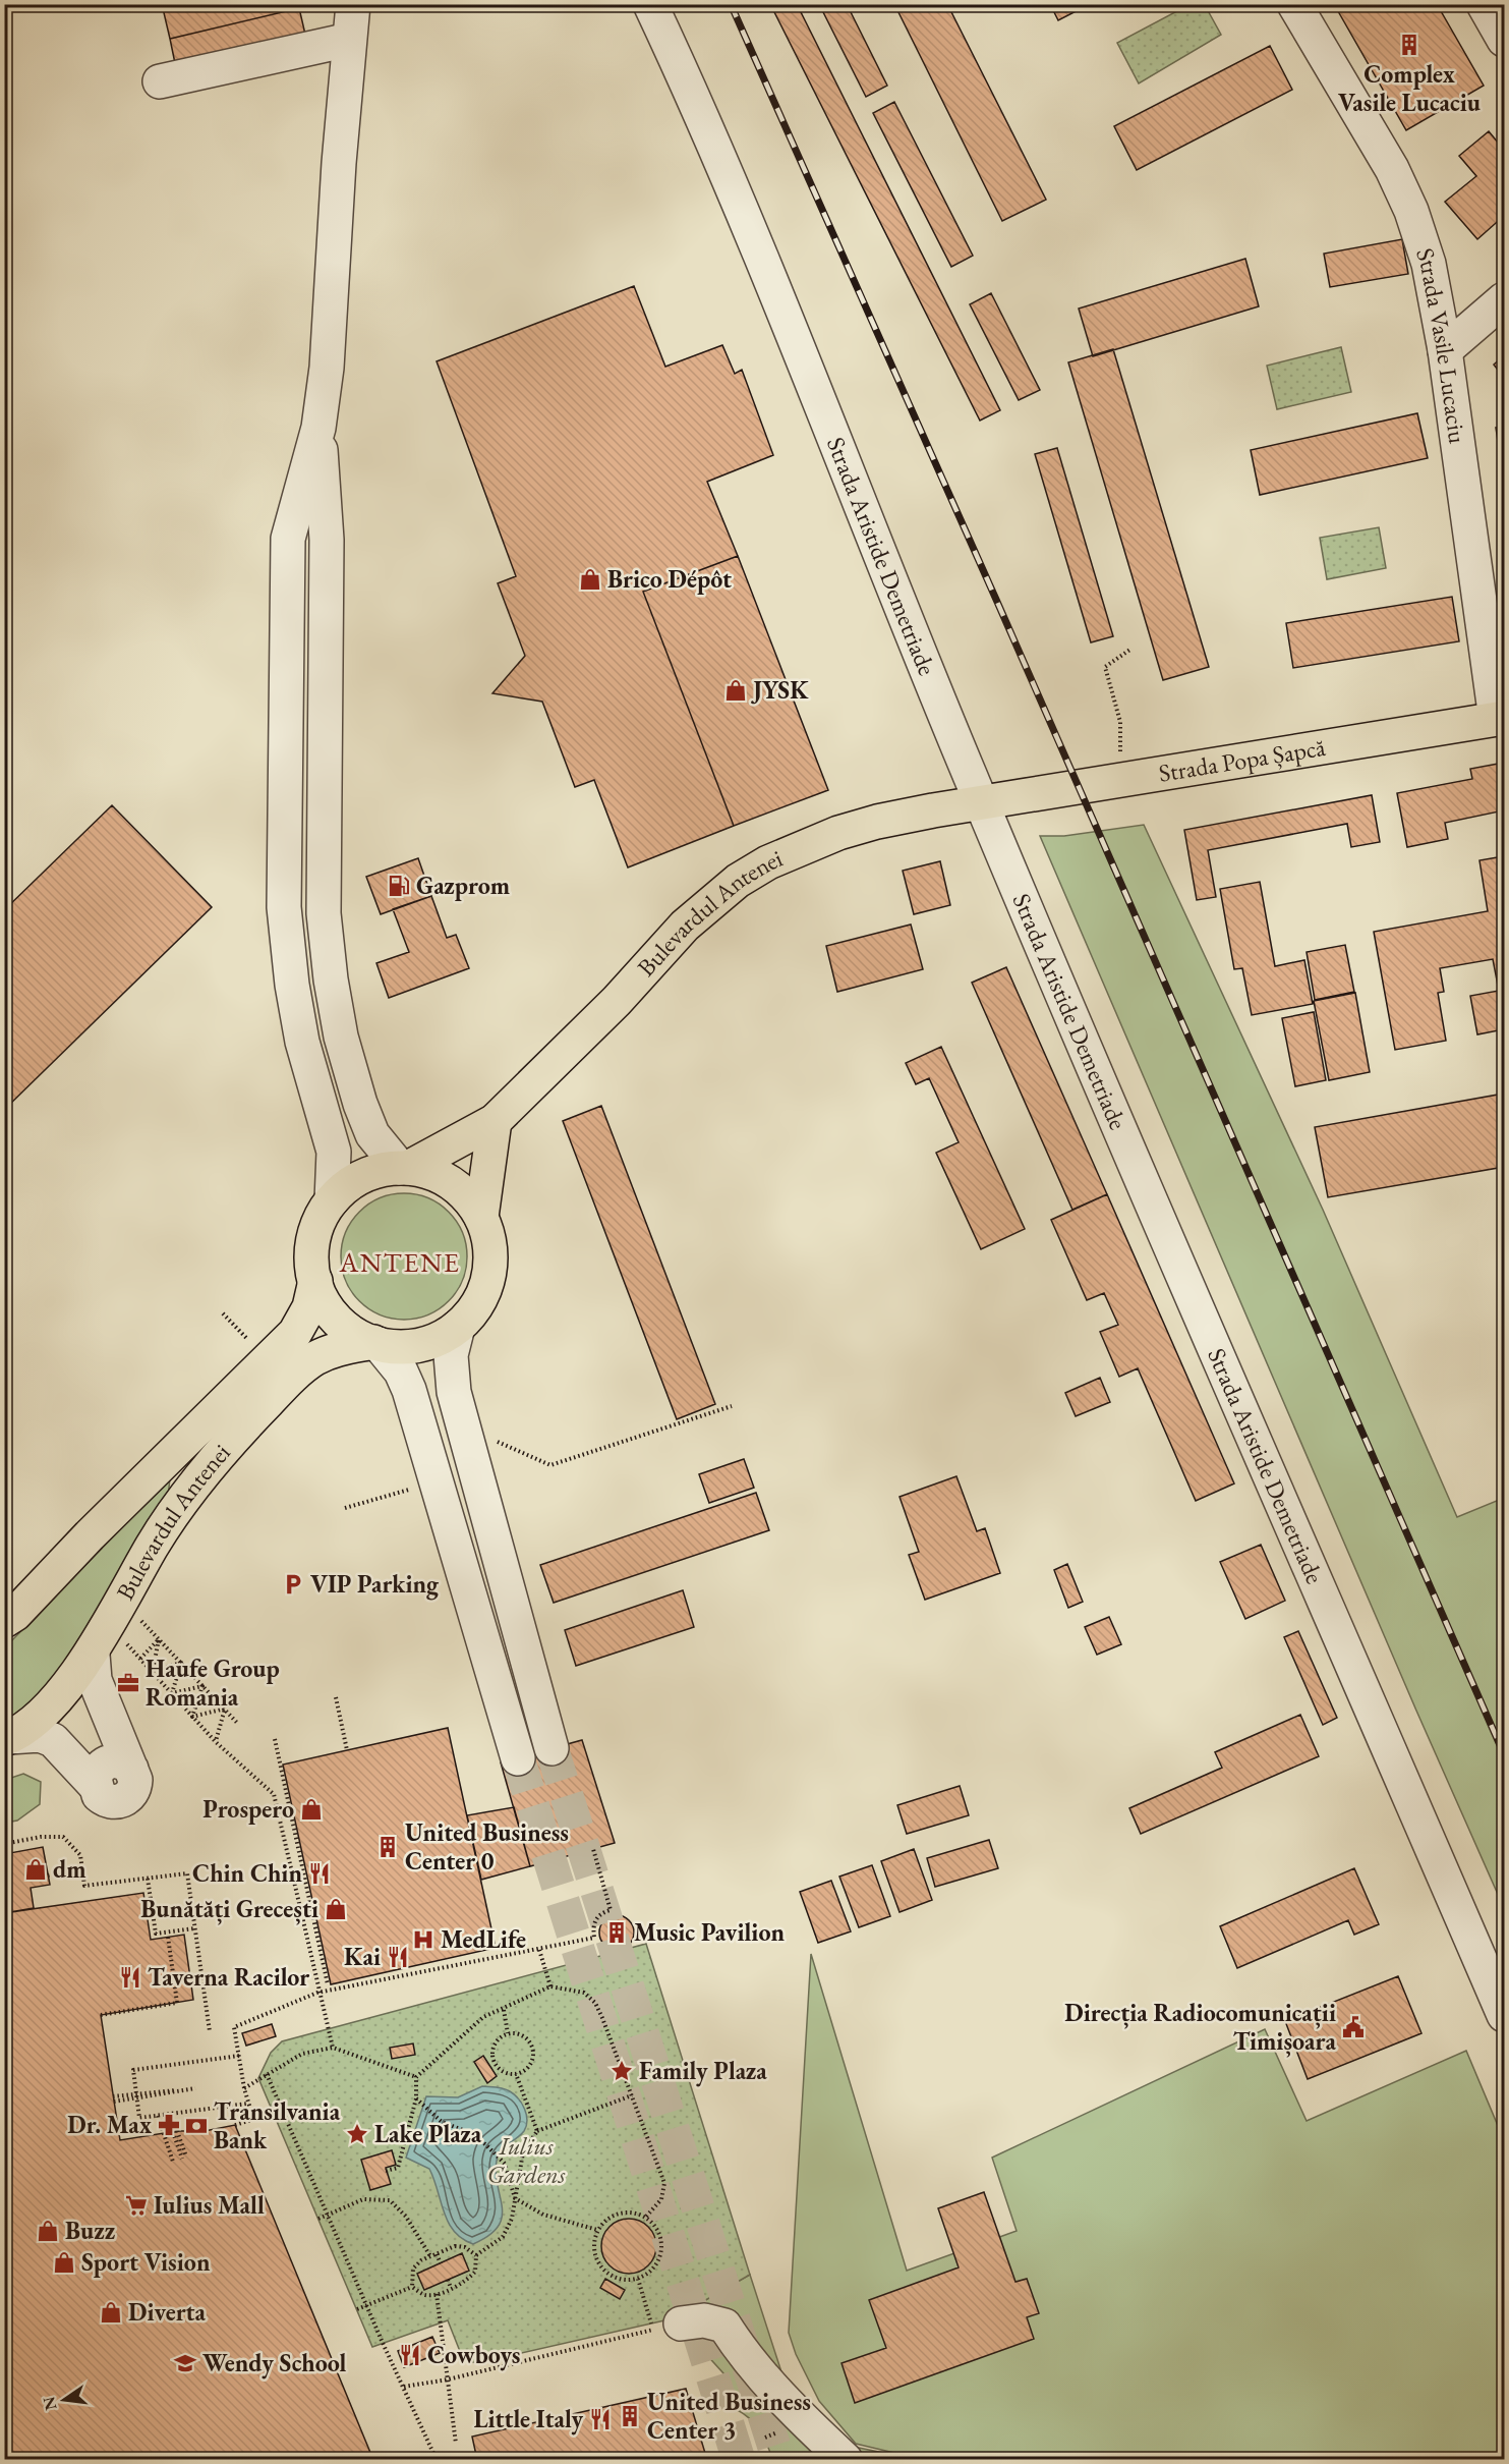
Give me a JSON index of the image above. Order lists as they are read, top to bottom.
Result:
{
  "streets": {
    "main road": ["Strada Popa Șapcă", "Bulevardul Antenei"],
    "street": ["Strada Vasile Lucaciu", "Strada Aristide Demetriade"]
  },
  "crossings": [
    ["Strada Vasile Lucaciu", "Strada Popa Șapcă"],
    ["Strada Aristide Demetriade", "Strada Popa Șapcă"],
    ["Strada Aristide Demetriade", "Bulevardul Antenei"],
    ["Strada Popa Șapcă", "Bulevardul Antenei"]
  ],
  "districts": ["ANTENE"],
  "parks": ["Iulius Gardens"],
  "places": {
    "building": [
      "Complex Vasile Lucaciu",
      "United Business Center 0",
      "Music Pavilion",
      "United Business Center 3"
    ],
    "shop": [
      "Brico Dépôt",
      "JYSK",
      "Prospero",
      "dm",
      "Bunătăți Grecești",
      "Buzz",
      "Sport Vision",
      "Diverta"
    ],
    "fuel station": ["Gazprom"],
    "parking": ["VIP Parking"],
    "office": ["Haufe Group Romania"],
    "restaurant": [
      "Chin Chin",
      "Kai",
      "Taverna Racilor",
      "Cowboys",
      "Little Italy"
    ],
    "hospital": ["MedLife"],
    "public building": ["Direcția Radiocomunicații Timișoara"],
    "place": ["Family Plaza", "Lake Plaza"],
    "pharmacy": ["Dr. Max"],
    "bank": ["Transilvania Bank"],
    "supermarket": ["Iulius Mall"],
    "school or university": ["Wendy School"]
  },
  "north": "left"
}
